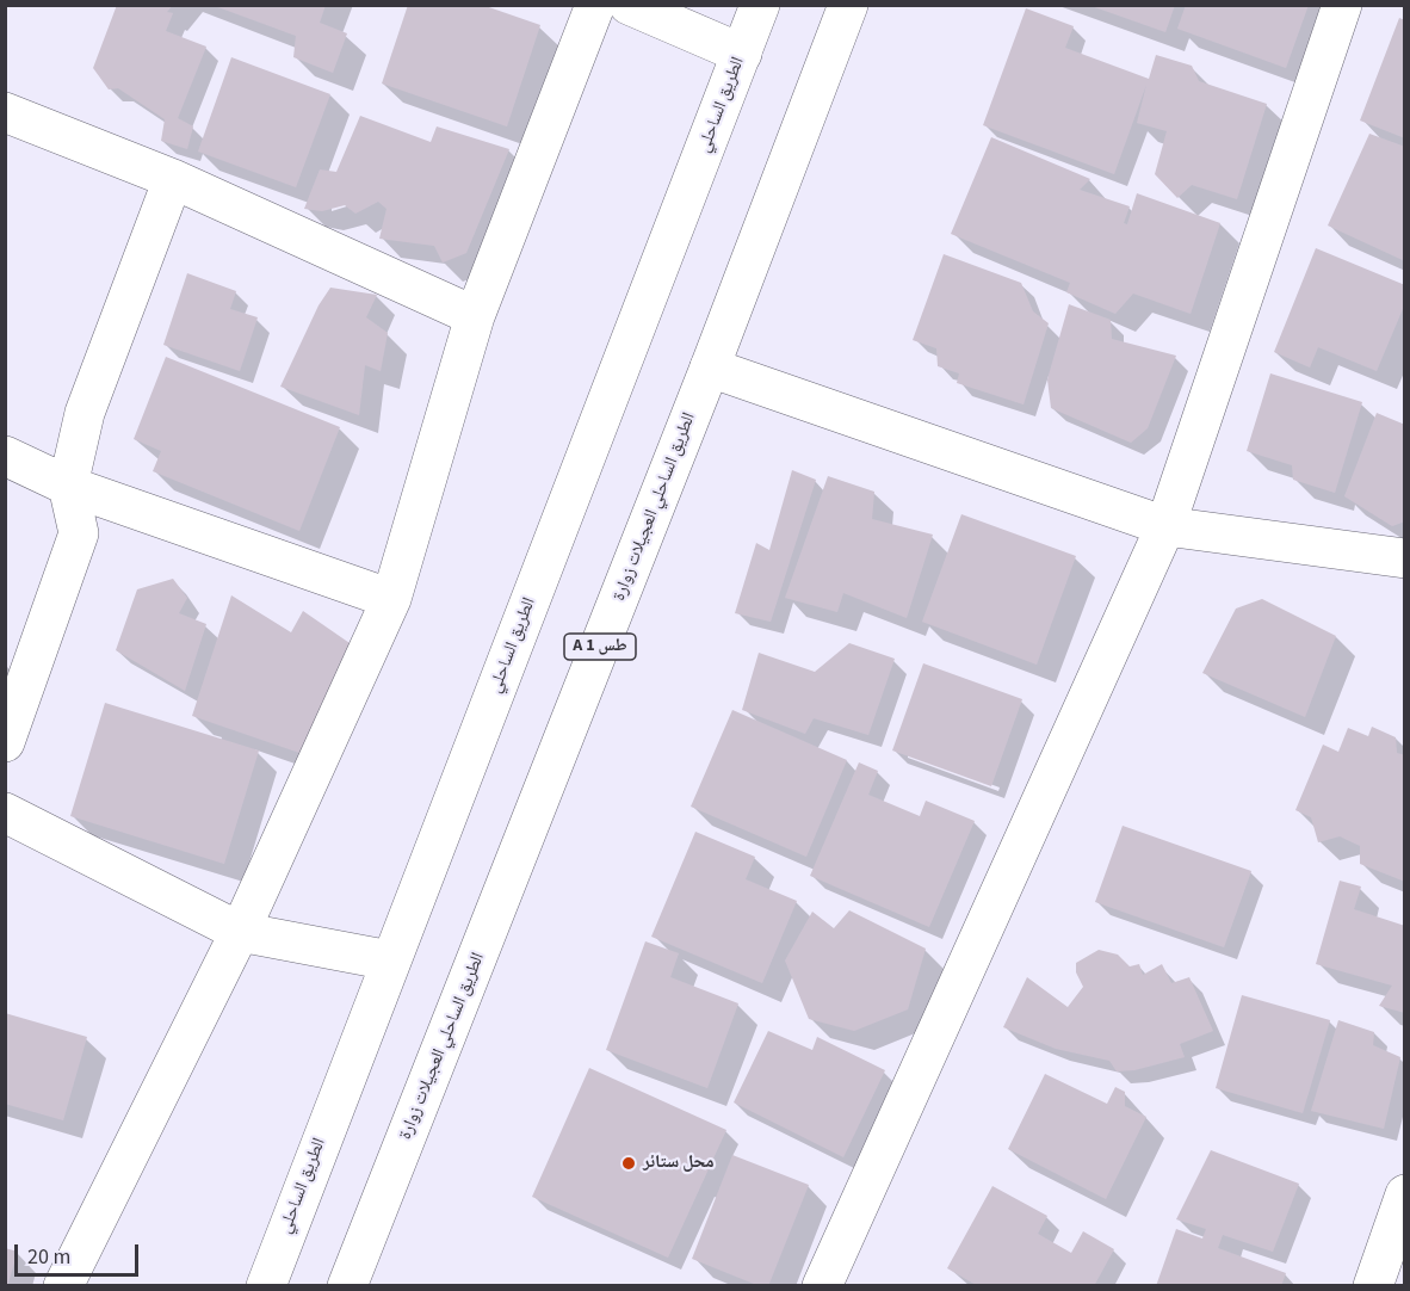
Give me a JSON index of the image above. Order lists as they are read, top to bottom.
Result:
{
  "streets": {
    "main road": ["الطريق الساحلي", "الطريق الساحلي العجيلات زوارة", "A 1 طس"]
  },
  "places": ["محل ستائر"],
  "scale_bar": "20 m"
}
